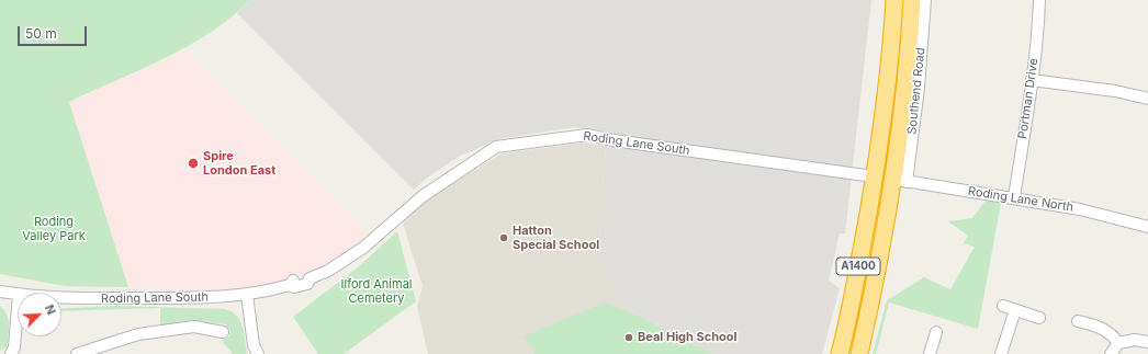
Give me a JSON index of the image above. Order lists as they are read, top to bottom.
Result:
{
  "streets": {
    "highway": ["Southend Road", "A1400"],
    "street": ["Portman Drive", "Roding Lane South", "Roding Lane North"]
  },
  "crossings": [
    ["Southend Road", "Roding Lane North"],
    ["Southend Road", "A1400"],
    ["Portman Drive", "Roding Lane North"],
    ["Roding Lane South", "A1400"],
    ["Roding Lane North", "A1400"]
  ],
  "parks": ["Roding Valley Park", "Ilford Animal Cemetery"],
  "places": ["Spire London East", "Hatton Special School", "Beal High School"],
  "scale_bar": "50 m",
  "north": "top right"
}
